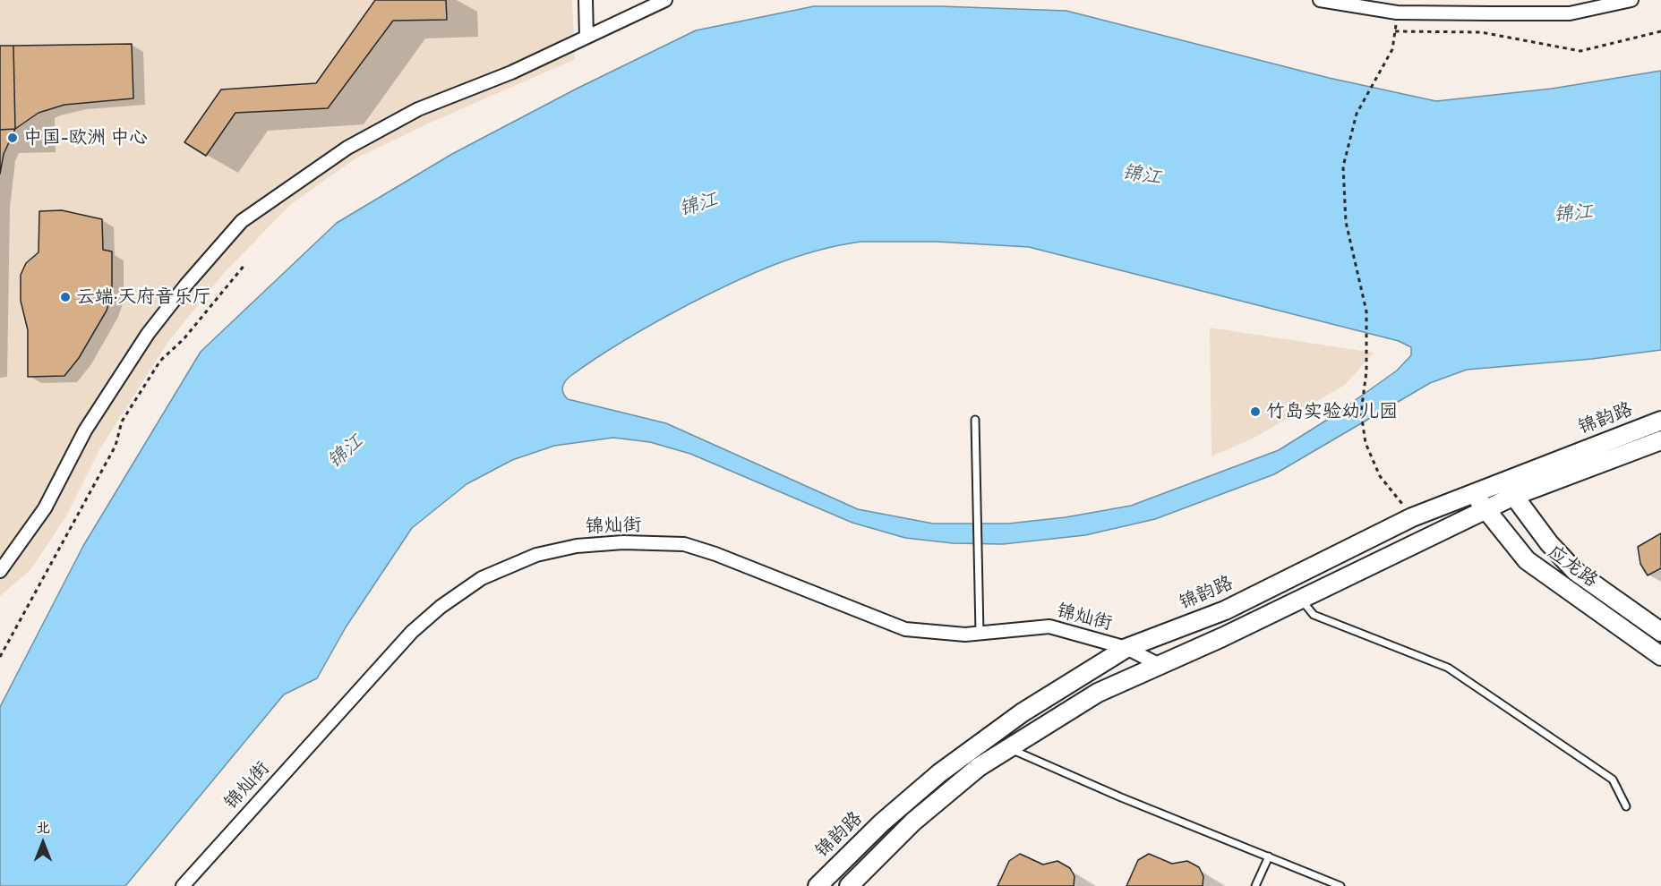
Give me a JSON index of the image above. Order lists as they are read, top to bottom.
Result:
{
  "streets": {
    "street": ["锦韵路", "锦灿街", "应龙路"]
  },
  "crossings": [
    ["锦韵路", "锦灿街"],
    ["锦韵路", "应龙路"]
  ],
  "water": ["锦江"],
  "places": ["中国-欧洲 中心", "云端·天府音乐厅", "竹岛实验幼儿园"],
  "north": "top"
}
